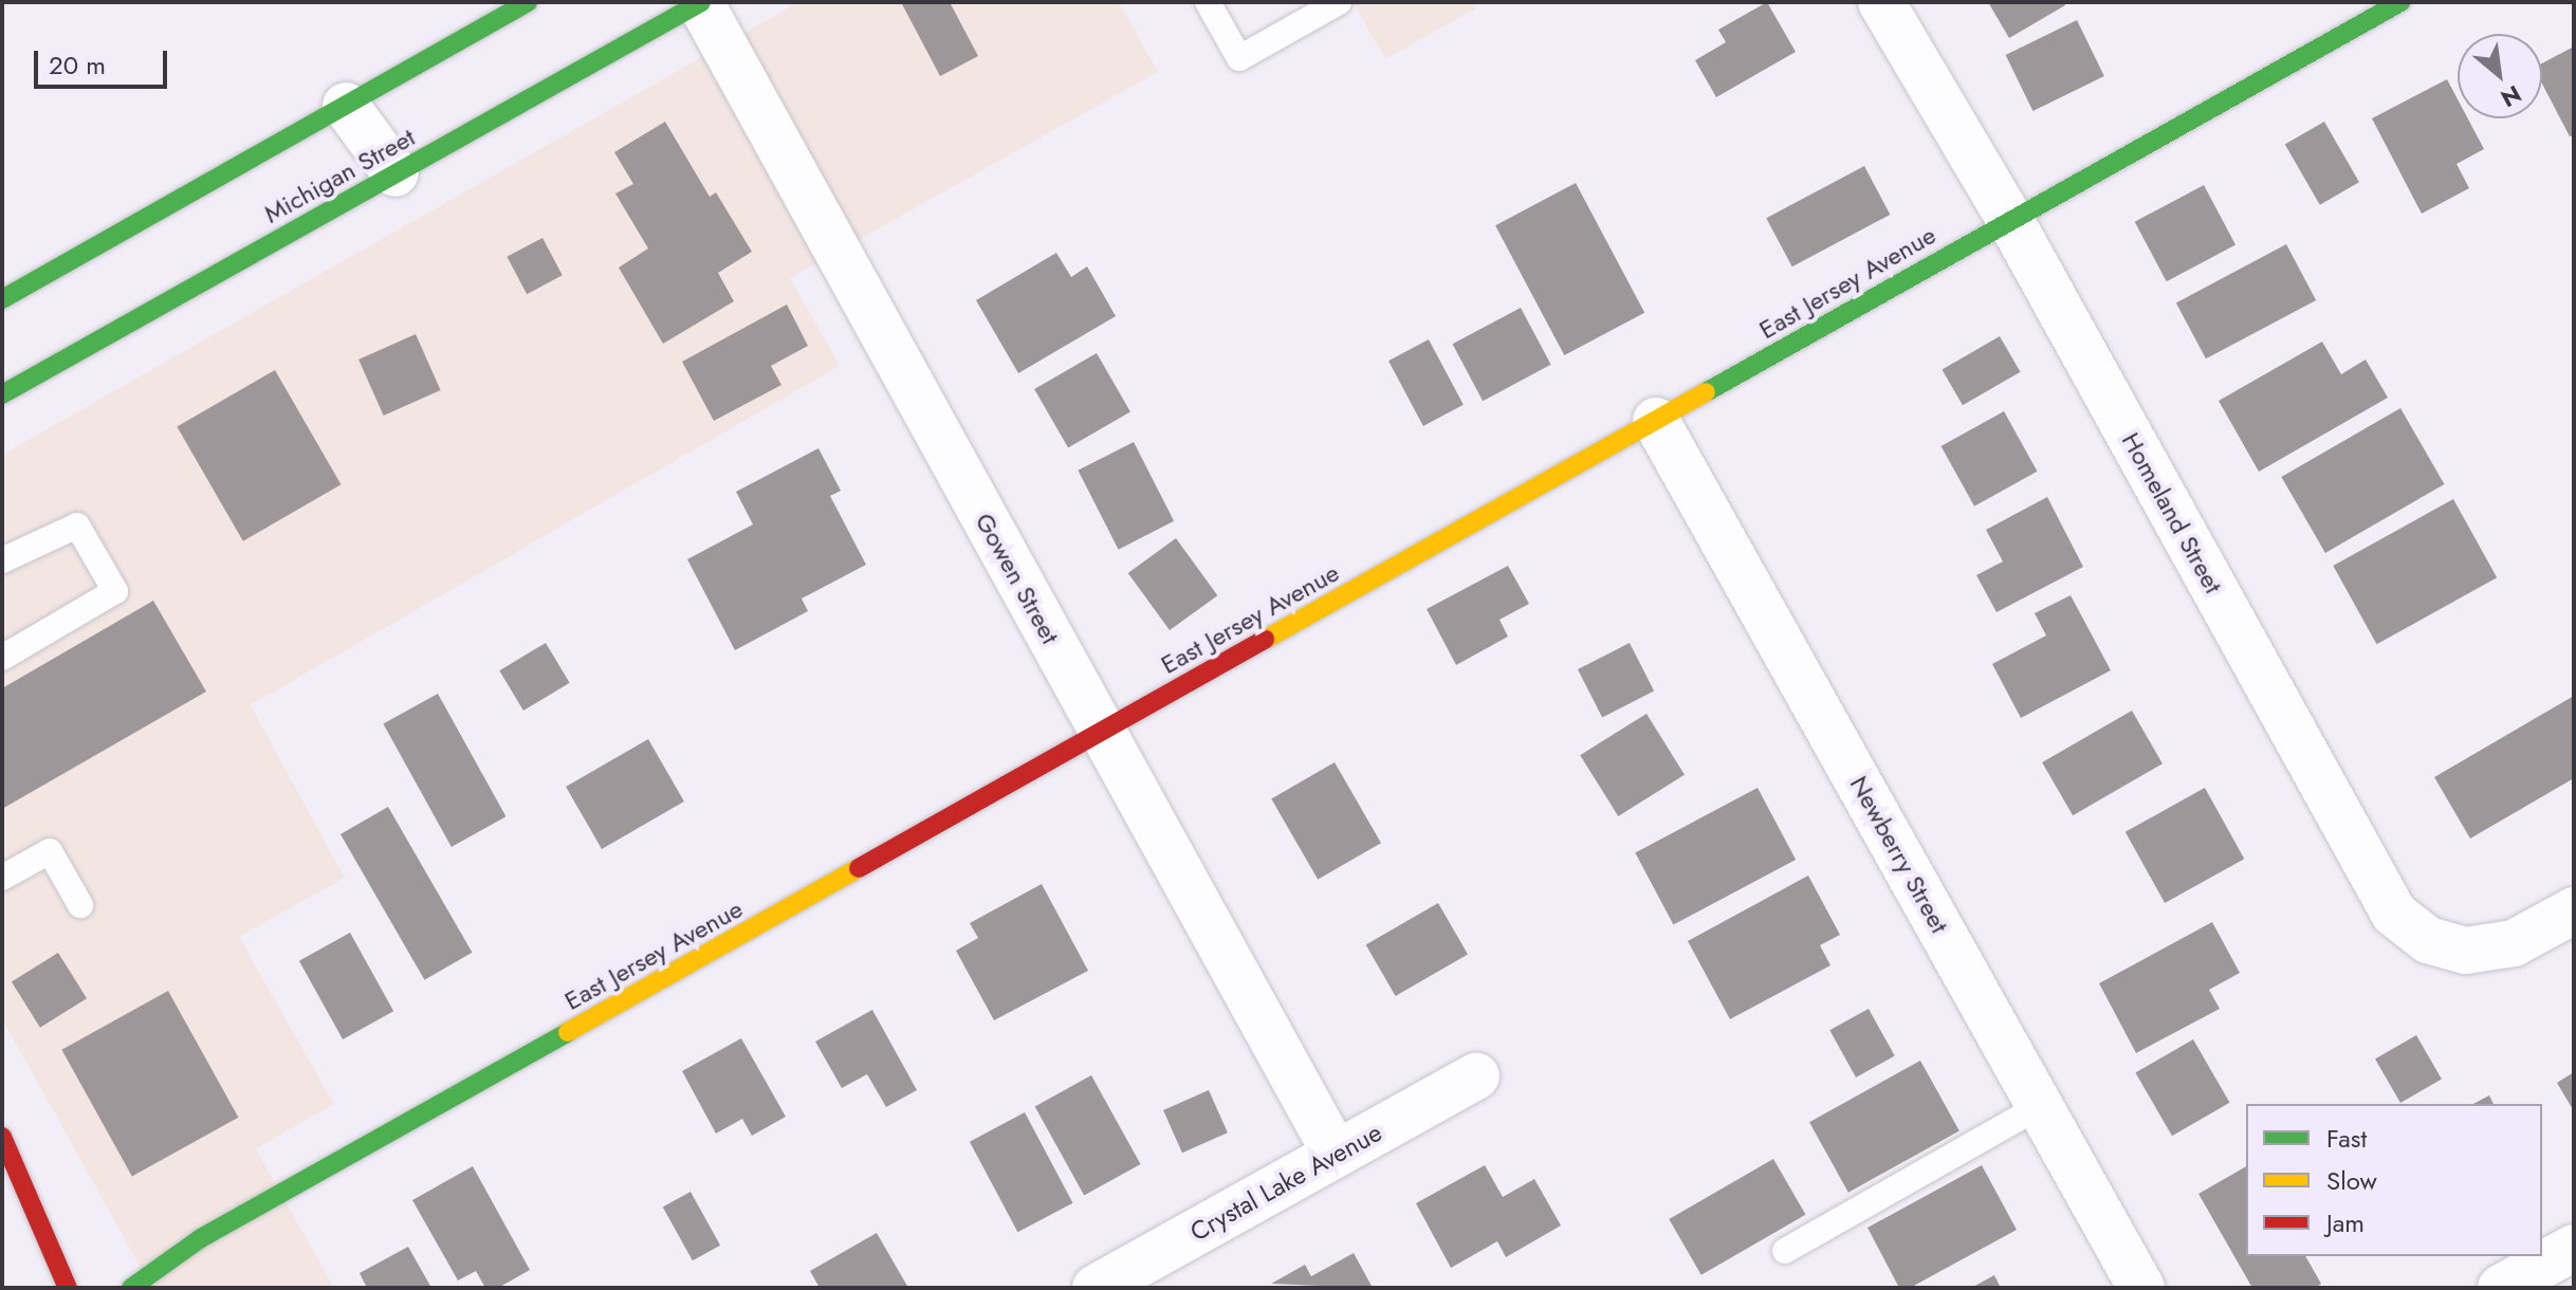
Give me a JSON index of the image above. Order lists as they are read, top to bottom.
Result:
{
  "streets": {
    "street": [
      "Michigan Street",
      "East Jersey Avenue",
      "Homeland Street",
      "Gowen Street",
      "Newberry Street",
      "Crystal Lake Avenue"
    ]
  },
  "crossings": [
    ["Michigan Street", "Gowen Street"],
    ["East Jersey Avenue", "Homeland Street"],
    ["East Jersey Avenue", "Gowen Street"],
    ["East Jersey Avenue", "Newberry Street"],
    ["Gowen Street", "Crystal Lake Avenue"]
  ],
  "legend": ["Fast", "Slow", "Jam"],
  "scale_bar": "20 m",
  "north": "bottom right"
}
